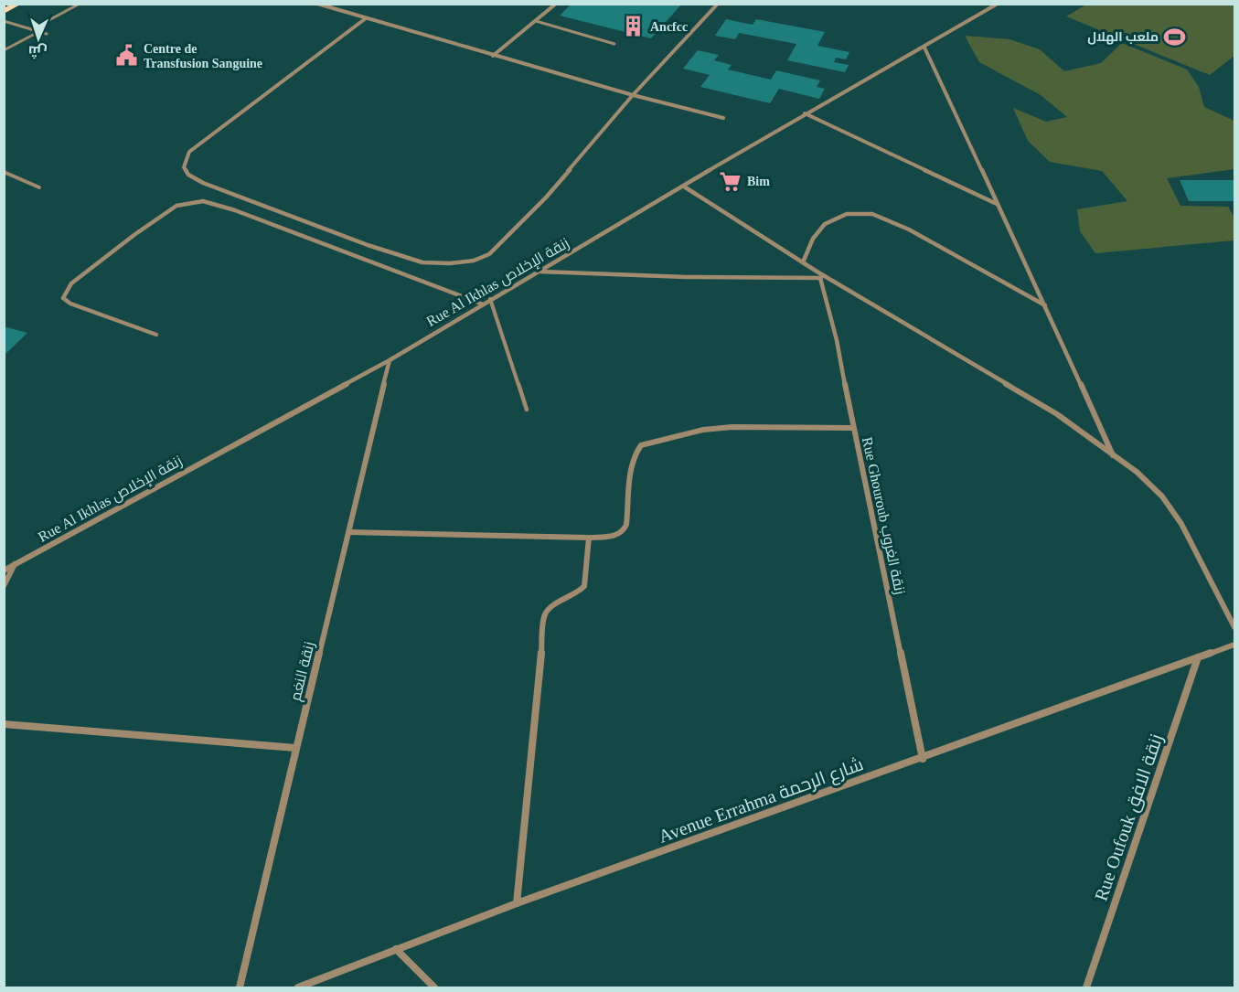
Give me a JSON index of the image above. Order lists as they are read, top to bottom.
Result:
{
  "streets": {
    "street": [
      "Rue Al Ikhlas زنقة الإخلاص",
      "Rue Ghouroub زنقة الغروب",
      "زنقة النغم",
      "Avenue Errahma شارع الرحمة",
      "Rue Oufouk زنقة الافق"
    ]
  },
  "crossings": [
    ["Rue Al Ikhlas زنقة الإخلاص", "زنقة النغم"],
    ["Rue Ghouroub زنقة الغروب", "Avenue Errahma شارع الرحمة"],
    ["Avenue Errahma شارع الرحمة", "Rue Oufouk زنقة الافق"]
  ],
  "places": {
    "building": ["Ancfcc"],
    "sports": ["ملعب الهلال"],
    "public building": ["Centre de Transfusion Sanguine"],
    "supermarket": ["Bim"]
  },
  "north": "bottom"
}
